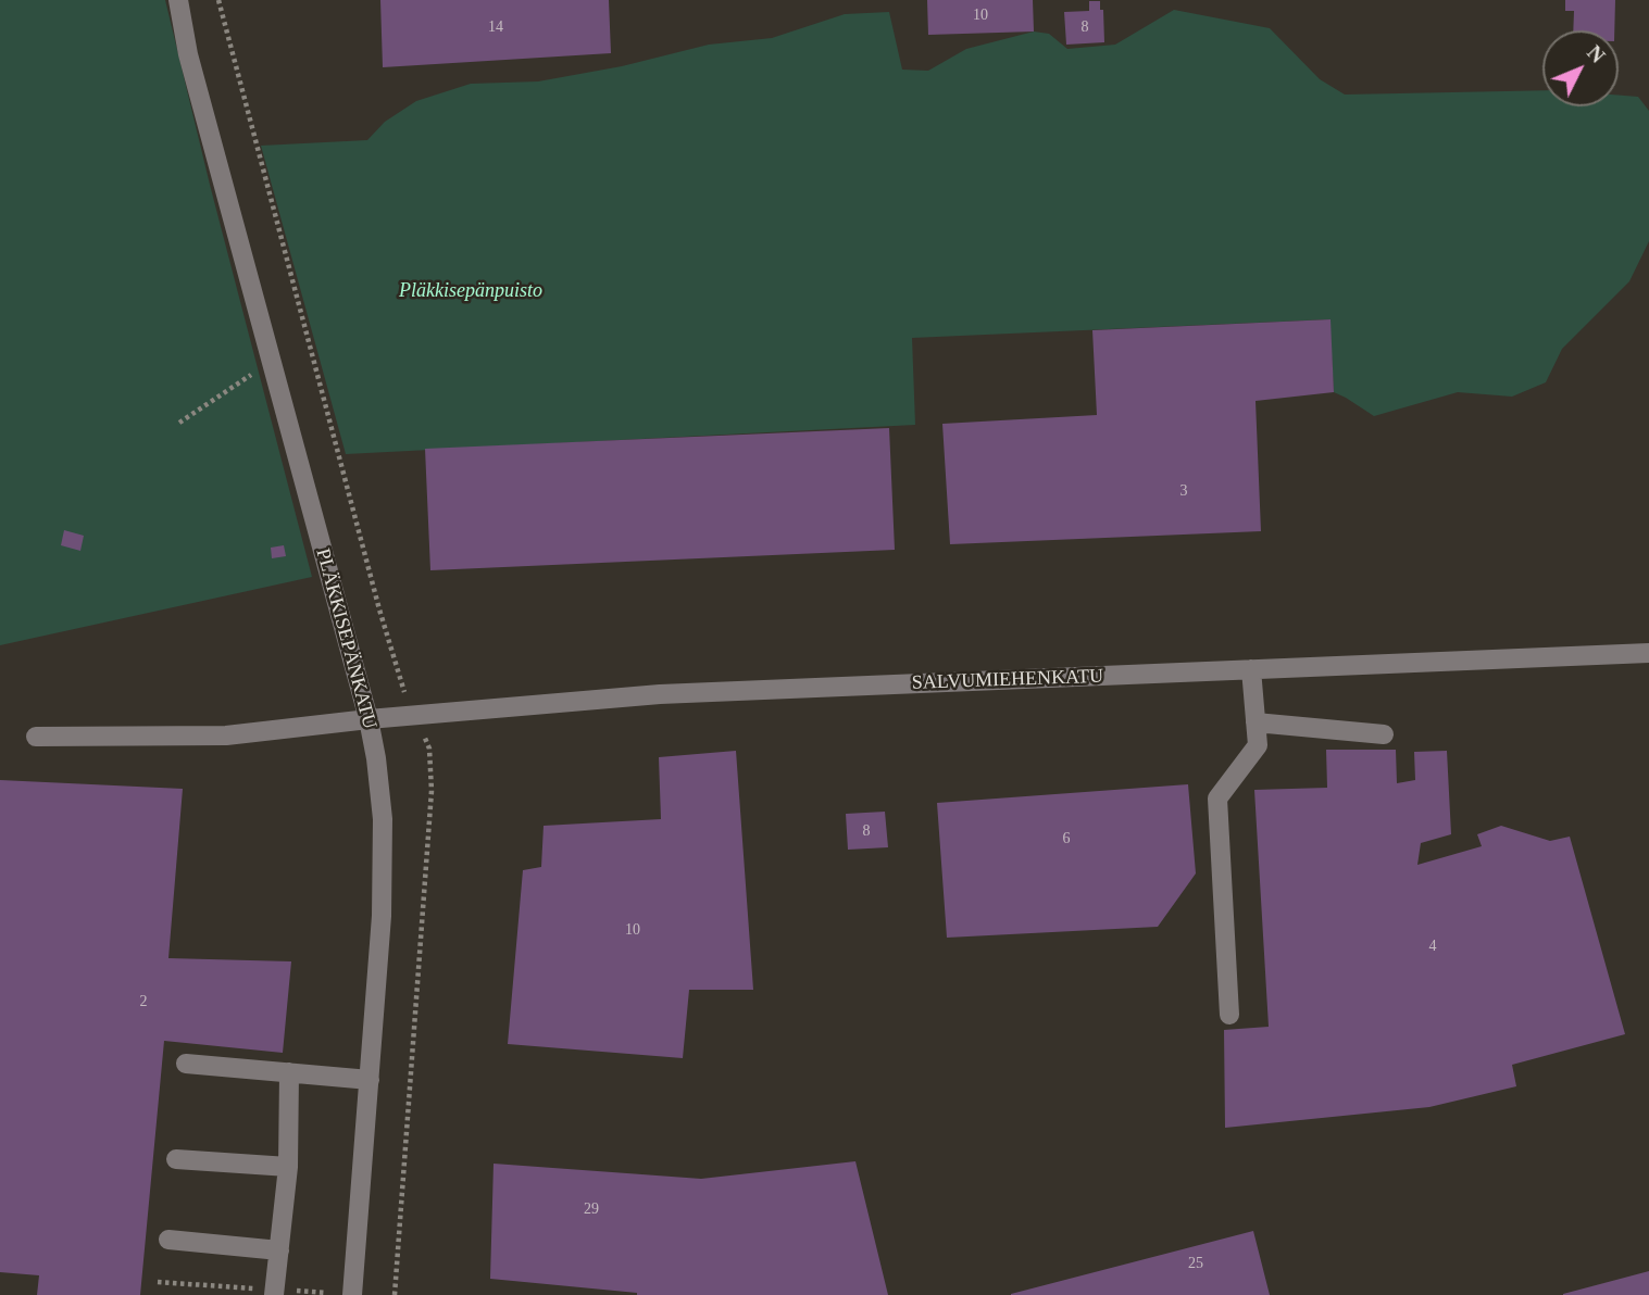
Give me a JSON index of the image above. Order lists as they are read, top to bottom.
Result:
{
  "streets": {
    "street": ["PLÄKKISEPÄNKATU", "SALVUMIEHENKATU"]
  },
  "crossings": [
    ["PLÄKKISEPÄNKATU", "SALVUMIEHENKATU"]
  ],
  "parks": ["Pläkkisepänpuisto"],
  "house_numbers": [
    "10",
    "14",
    "8",
    "3",
    "8",
    "6",
    "10",
    "4",
    "2",
    "29",
    "25"
  ],
  "north": "top right"
}
